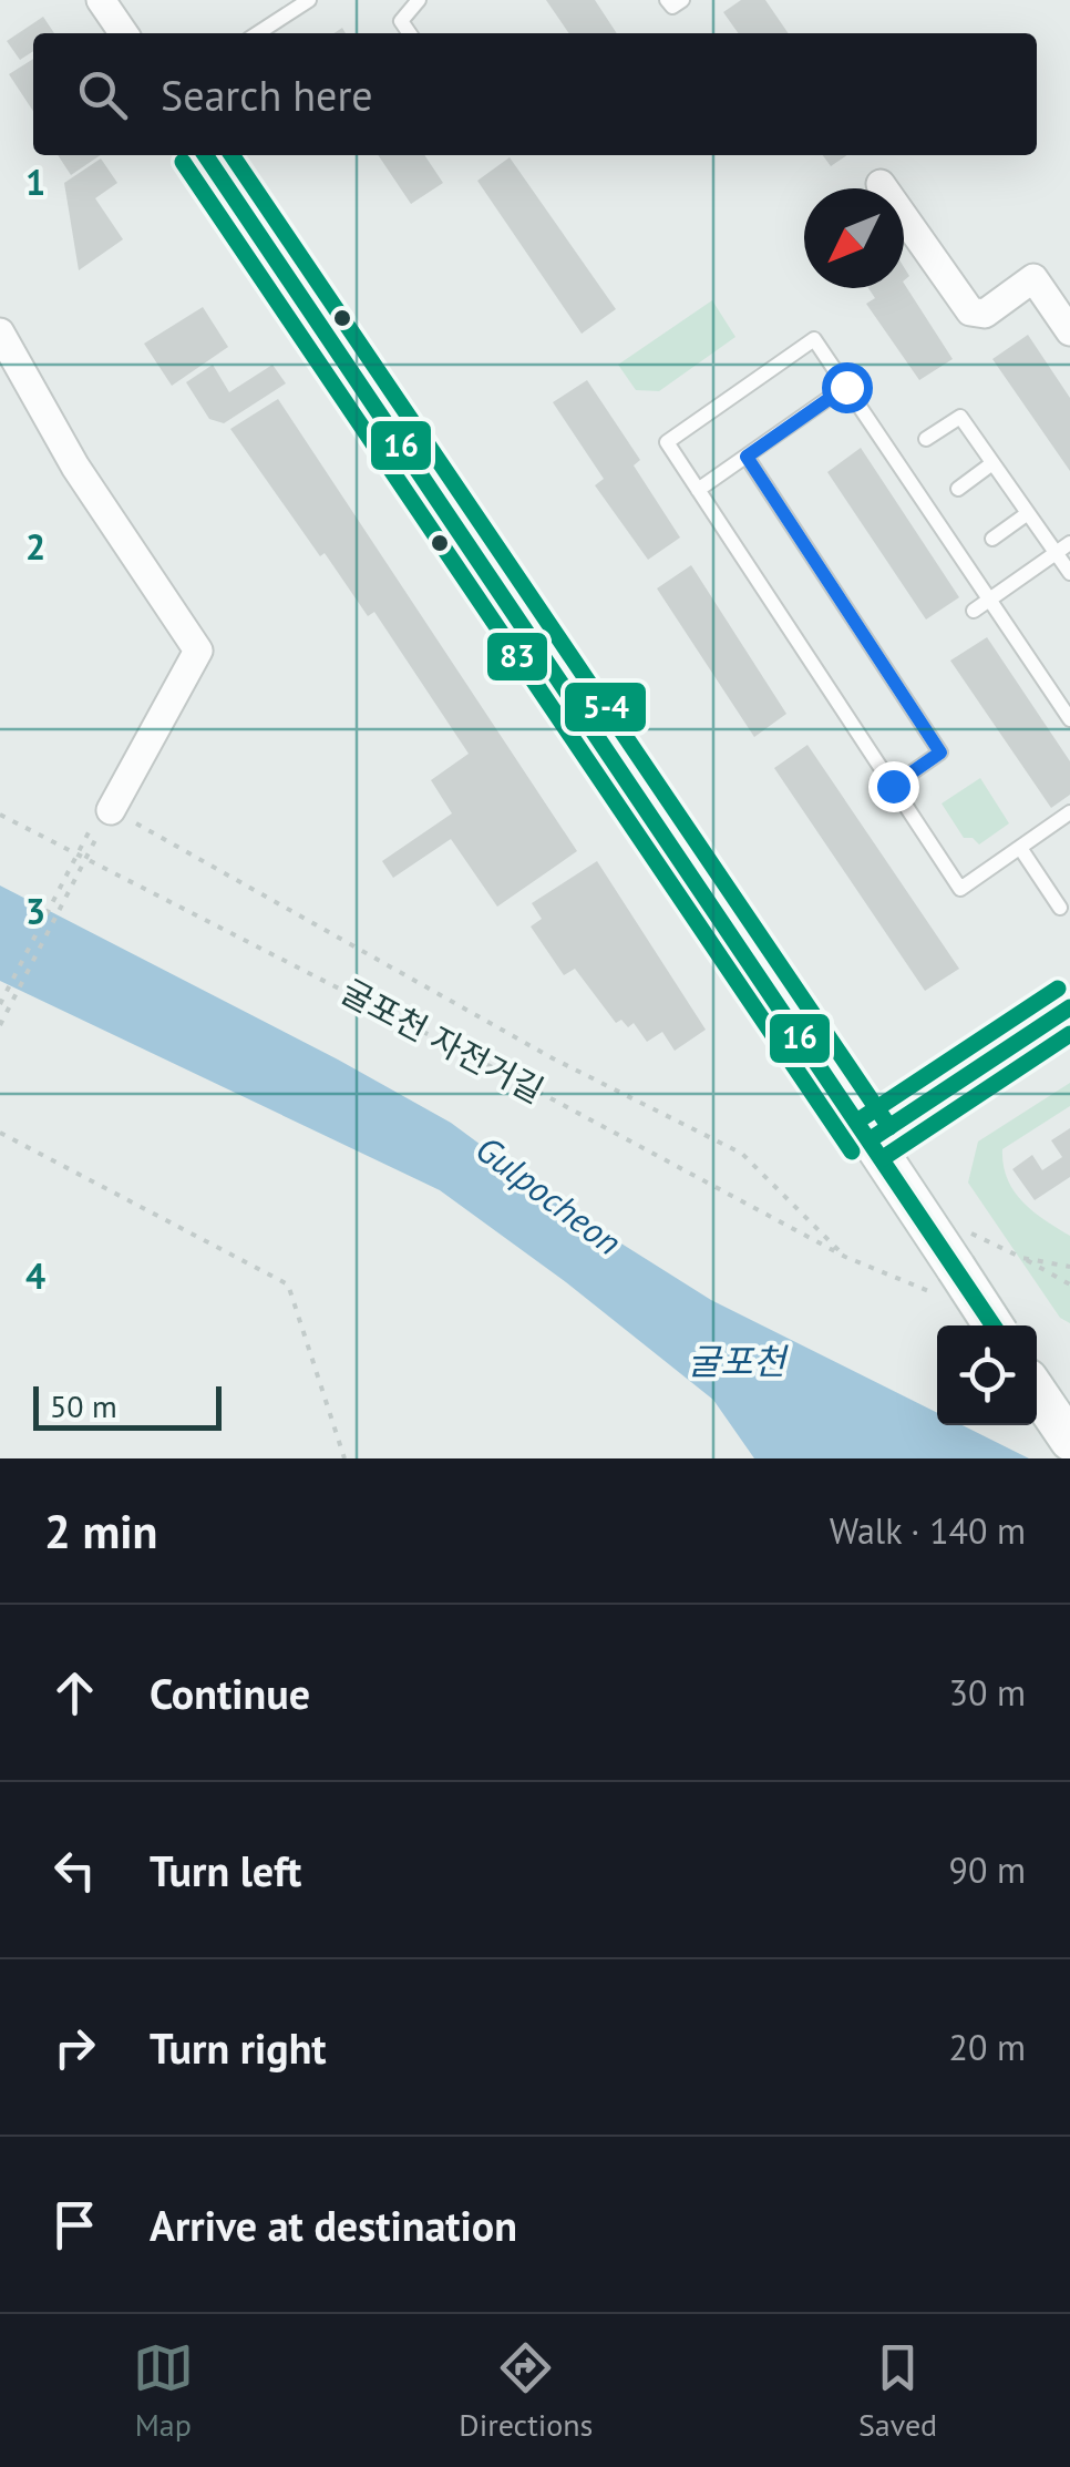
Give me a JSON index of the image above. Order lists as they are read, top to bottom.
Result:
{
  "streets": {
    "path": ["굴포천 자전거길"]
  },
  "water": ["Gulpocheon", "굴포천"],
  "lines": ["transit line 16", "transit line 5-4", "transit line 83"],
  "scale_bar": "50 m",
  "north": "bottom left",
  "page": {
    "search": "Search here",
    "scale": "50 m",
    "heading": ["2 min", "Walk · 140 m"],
    "list": [
      ["Continue", "30 m"],
      ["Turn left", "90 m"],
      ["Turn right", "20 m"],
      "Arrive at destination"
    ],
    "nav": ["Map", "Directions", "Saved"]
  },
  "grid": {
    "rows": [
      "1",
      "2",
      "3",
      "4"
    ]
  }
}
